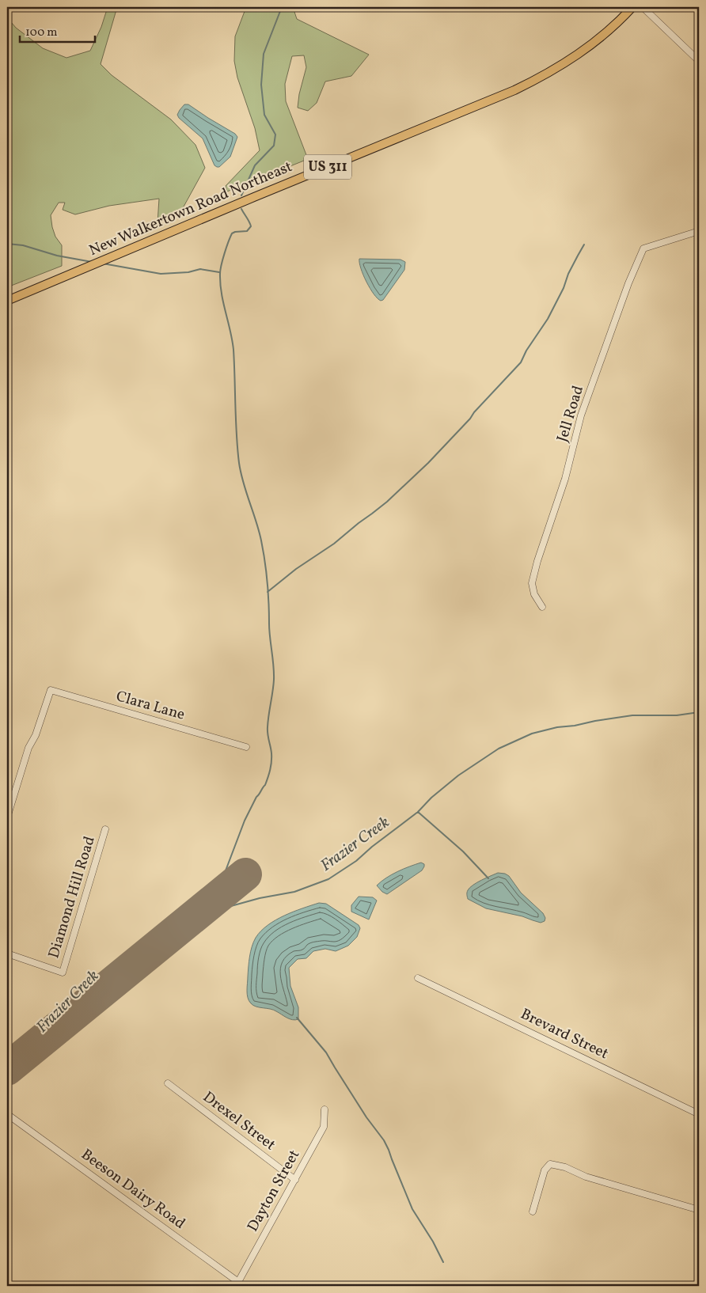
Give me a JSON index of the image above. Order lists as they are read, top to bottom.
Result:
{
  "streets": {
    "main road": ["US 311", "New Walkertown Road Northeast"],
    "street": [
      "Jell Road",
      "Clara Lane",
      "Diamond Hill Road",
      "Brevard Street",
      "Drexel Street",
      "Beeson Dairy Road",
      "Dayton Street"
    ]
  },
  "crossings": [
    ["Drexel Street", "Dayton Street"],
    ["Beeson Dairy Road", "Dayton Street"]
  ],
  "water": ["Frazier Creek"],
  "scale_bar": "100 m"
}
